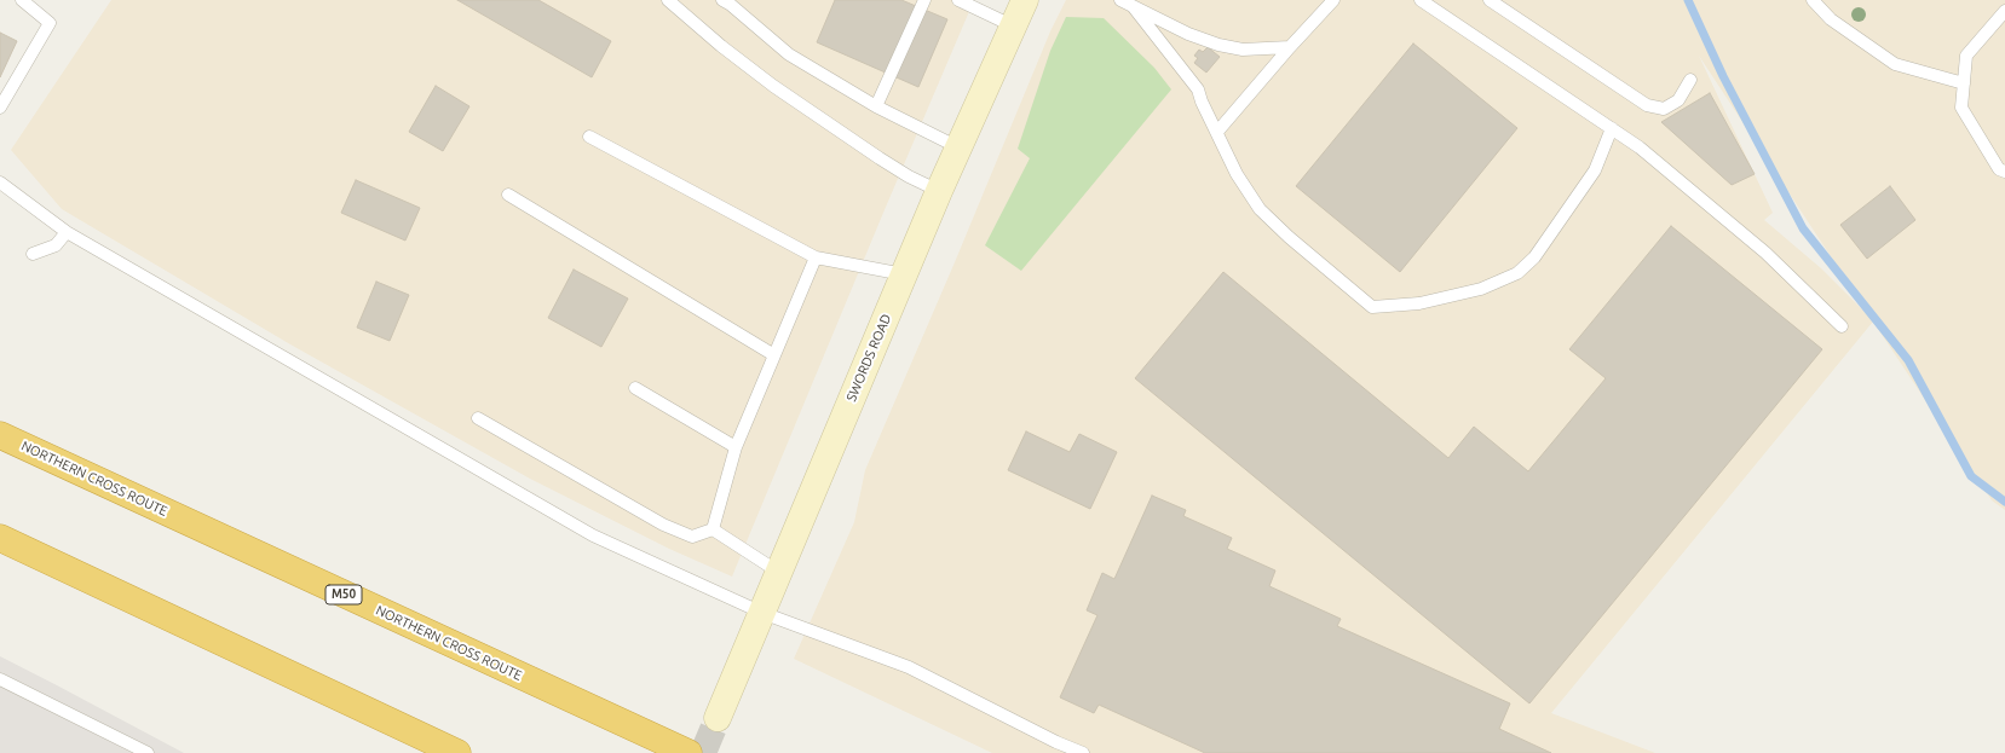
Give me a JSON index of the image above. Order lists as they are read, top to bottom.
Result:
{
  "streets": {
    "highway": ["NORTHERN CROSS ROUTE", "M50"],
    "main road": ["SWORDS ROAD"]
  }
}
